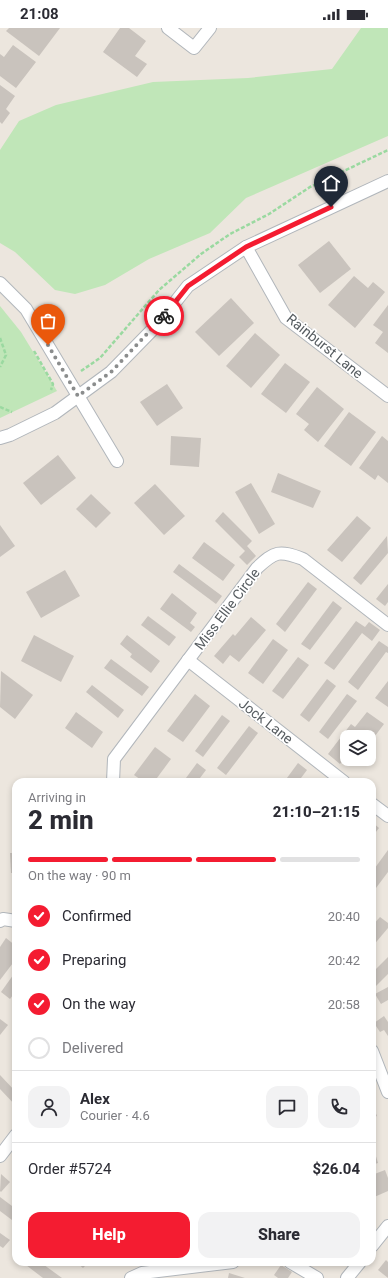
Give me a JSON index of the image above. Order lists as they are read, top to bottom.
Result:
{
  "streets": {
    "street": ["Rainburst Lane", "Miss Ellie Circle", "Jock Lane"]
  },
  "crossings": [
    ["Miss Ellie Circle", "Jock Lane"]
  ],
  "page": {
    "status": "21:08",
    "heading": ["2 min", "Arriving in", "21:10–21:15"],
    "panel": [
      "Alex",
      "Courier · 4.6",
      "Order #5724",
      "$26.04"
    ],
    "bar": "On the way · 90 m",
    "list": [
      ["Confirmed", "20:40"],
      ["Preparing", "20:42"],
      ["On the way", "20:58"],
      "Delivered"
    ],
    "buttons": ["Help", "Share"]
  }
}
